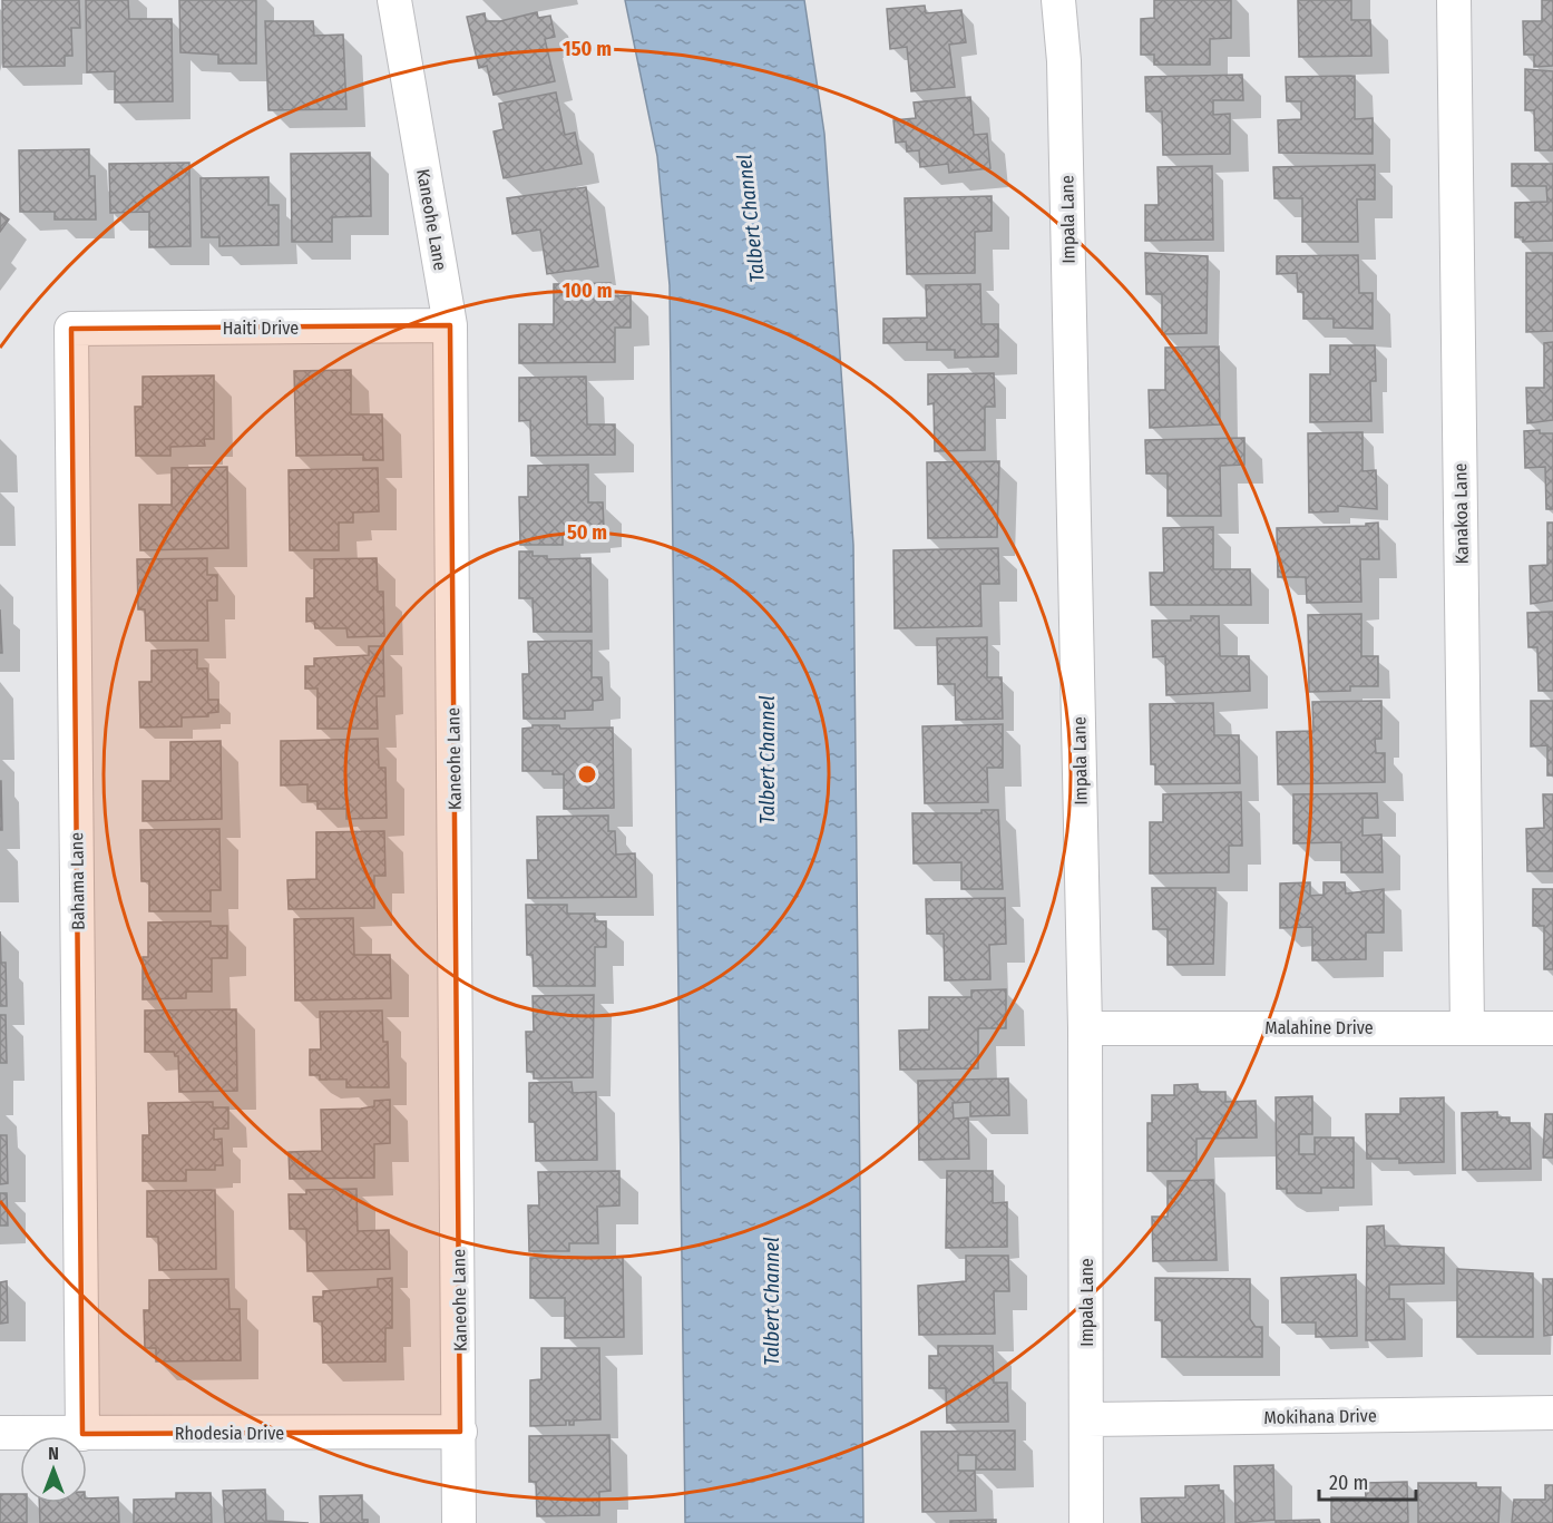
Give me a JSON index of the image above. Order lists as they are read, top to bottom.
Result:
{
  "streets": {
    "street": [
      "Kaneohe Lane",
      "Impala Lane",
      "Haiti Drive",
      "Kanakoa Lane",
      "Bahama Lane",
      "Malahine Drive",
      "Mokihana Drive",
      "Rhodesia Drive"
    ]
  },
  "crossings": [
    ["Kaneohe Lane", "Haiti Drive"],
    ["Kaneohe Lane", "Rhodesia Drive"],
    ["Impala Lane", "Malahine Drive"],
    ["Impala Lane", "Mokihana Drive"],
    ["Haiti Drive", "Bahama Lane"],
    ["Kanakoa Lane", "Malahine Drive"],
    ["Bahama Lane", "Rhodesia Drive"]
  ],
  "water": ["Talbert Channel"],
  "scale_bar": "20 m",
  "north": "top",
  "rings": ["150 m", "100 m", "50 m"]
}
